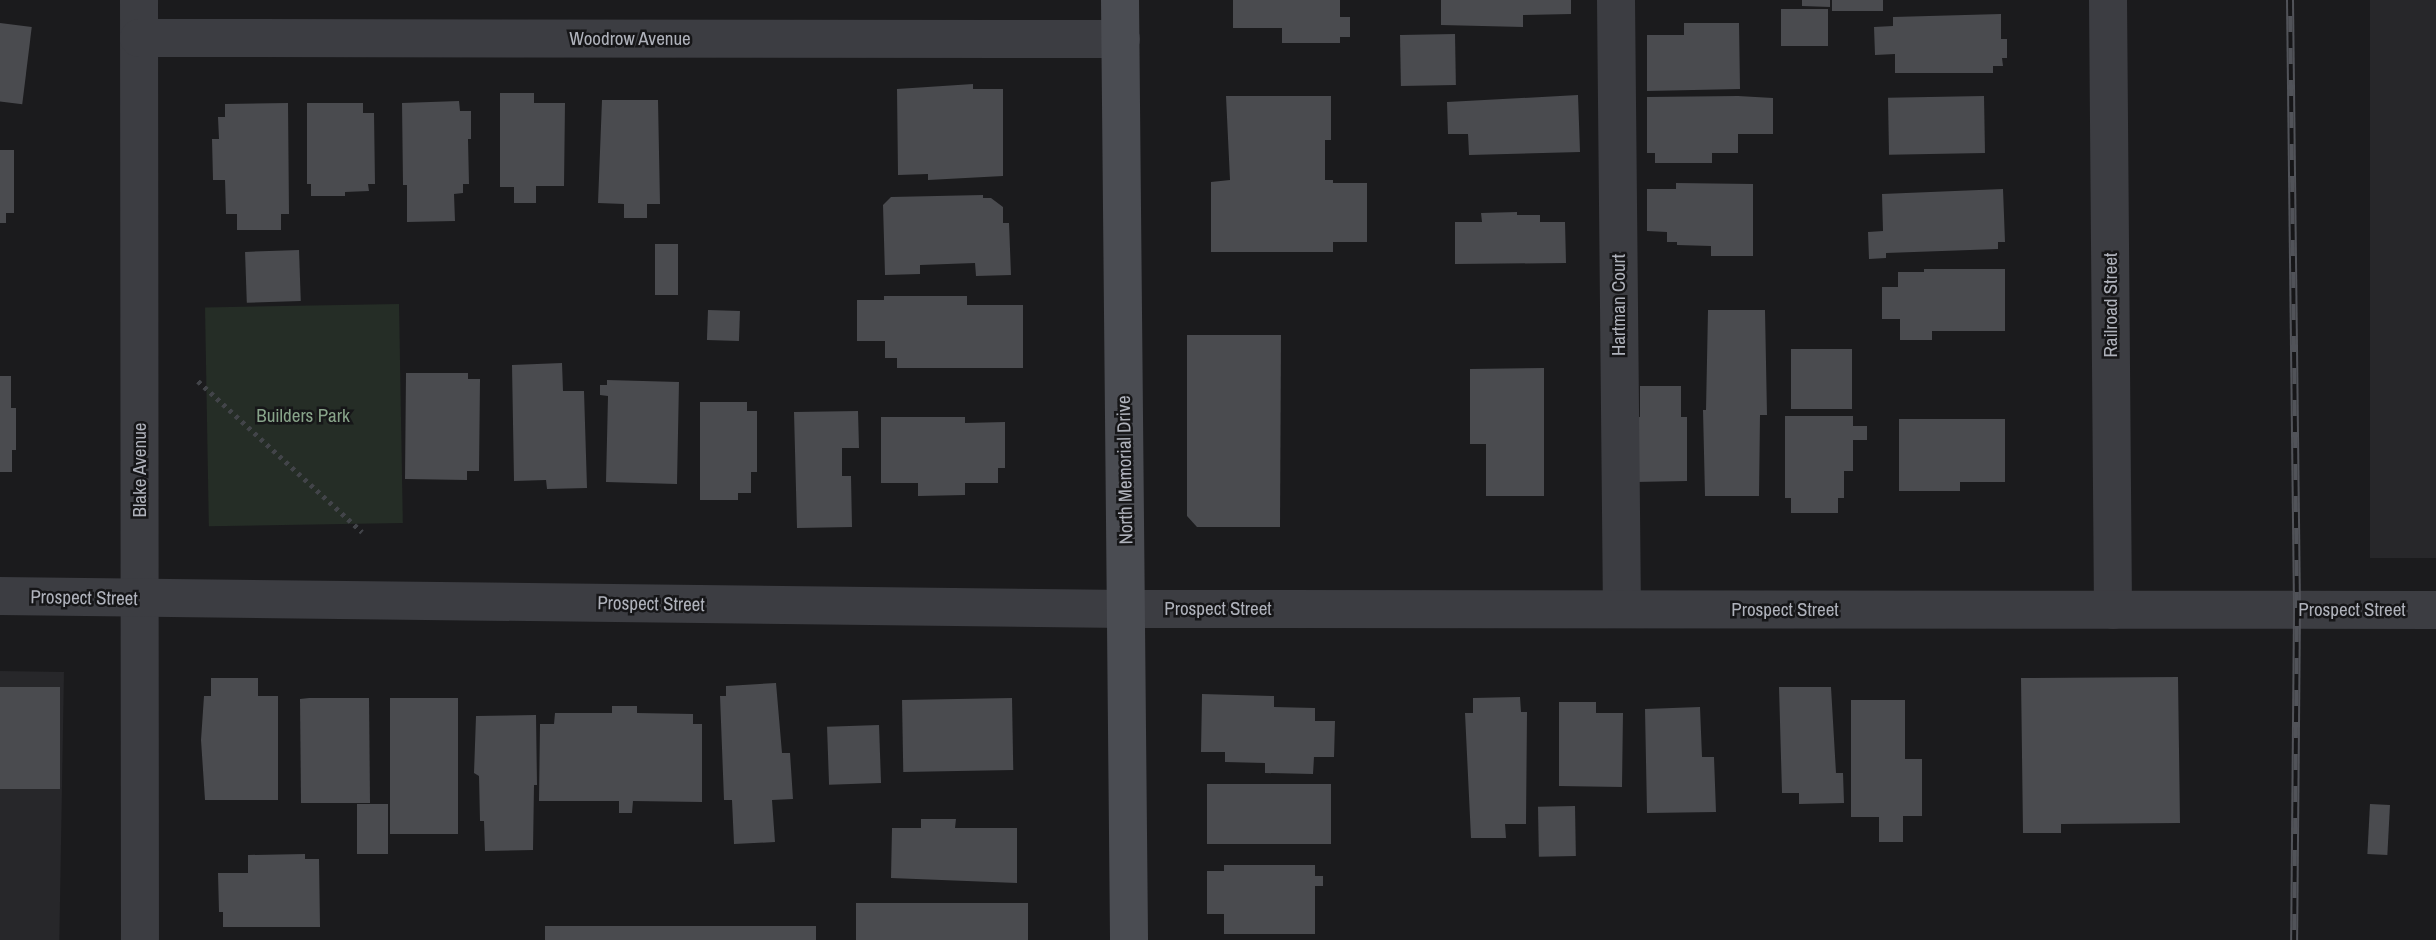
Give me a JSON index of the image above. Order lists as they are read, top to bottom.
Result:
{
  "streets": {
    "main road": ["North Memorial Drive"],
    "street": [
      "Woodrow Avenue",
      "Hartman Court",
      "Railroad Street",
      "Blake Avenue",
      "Prospect Street"
    ]
  },
  "crossings": [
    ["Woodrow Avenue", "Blake Avenue"],
    ["Woodrow Avenue", "North Memorial Drive"],
    ["Hartman Court", "Prospect Street"],
    ["Railroad Street", "Prospect Street"],
    ["Blake Avenue", "Prospect Street"],
    ["North Memorial Drive", "Prospect Street"]
  ],
  "parks": ["Builders Park"]
}
